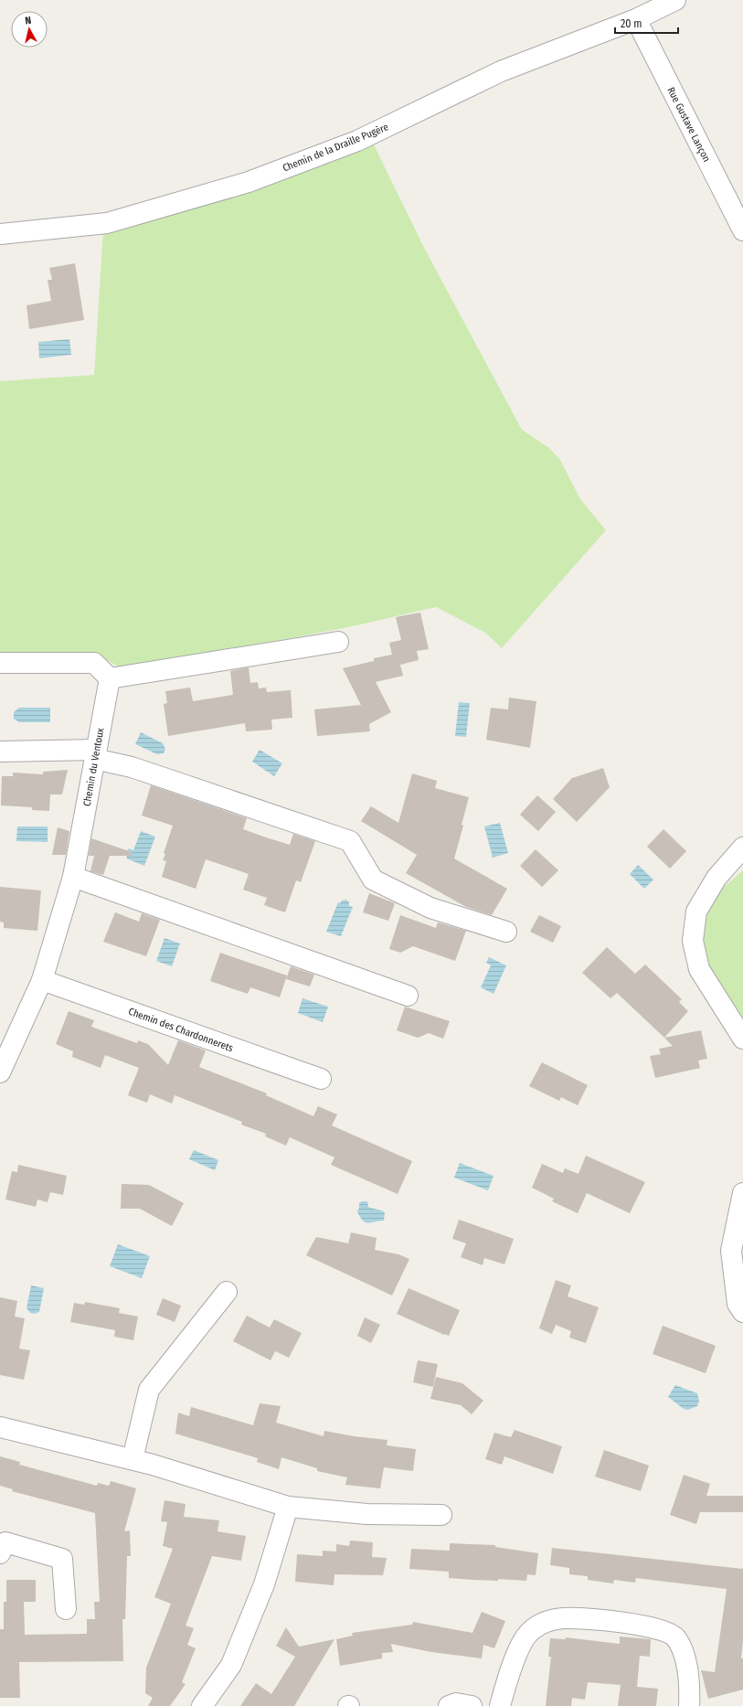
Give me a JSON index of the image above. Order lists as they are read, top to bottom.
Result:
{
  "streets": {
    "street": [
      "Rue Gustave Lançon",
      "Chemin de la Draille Pugère",
      "Chemin du Ventoux",
      "Chemin des Chardonnerets"
    ]
  },
  "crossings": [
    ["Rue Gustave Lançon", "Chemin de la Draille Pugère"],
    ["Chemin du Ventoux", "Chemin des Chardonnerets"]
  ],
  "scale_bar": "20 m",
  "north": "top"
}
